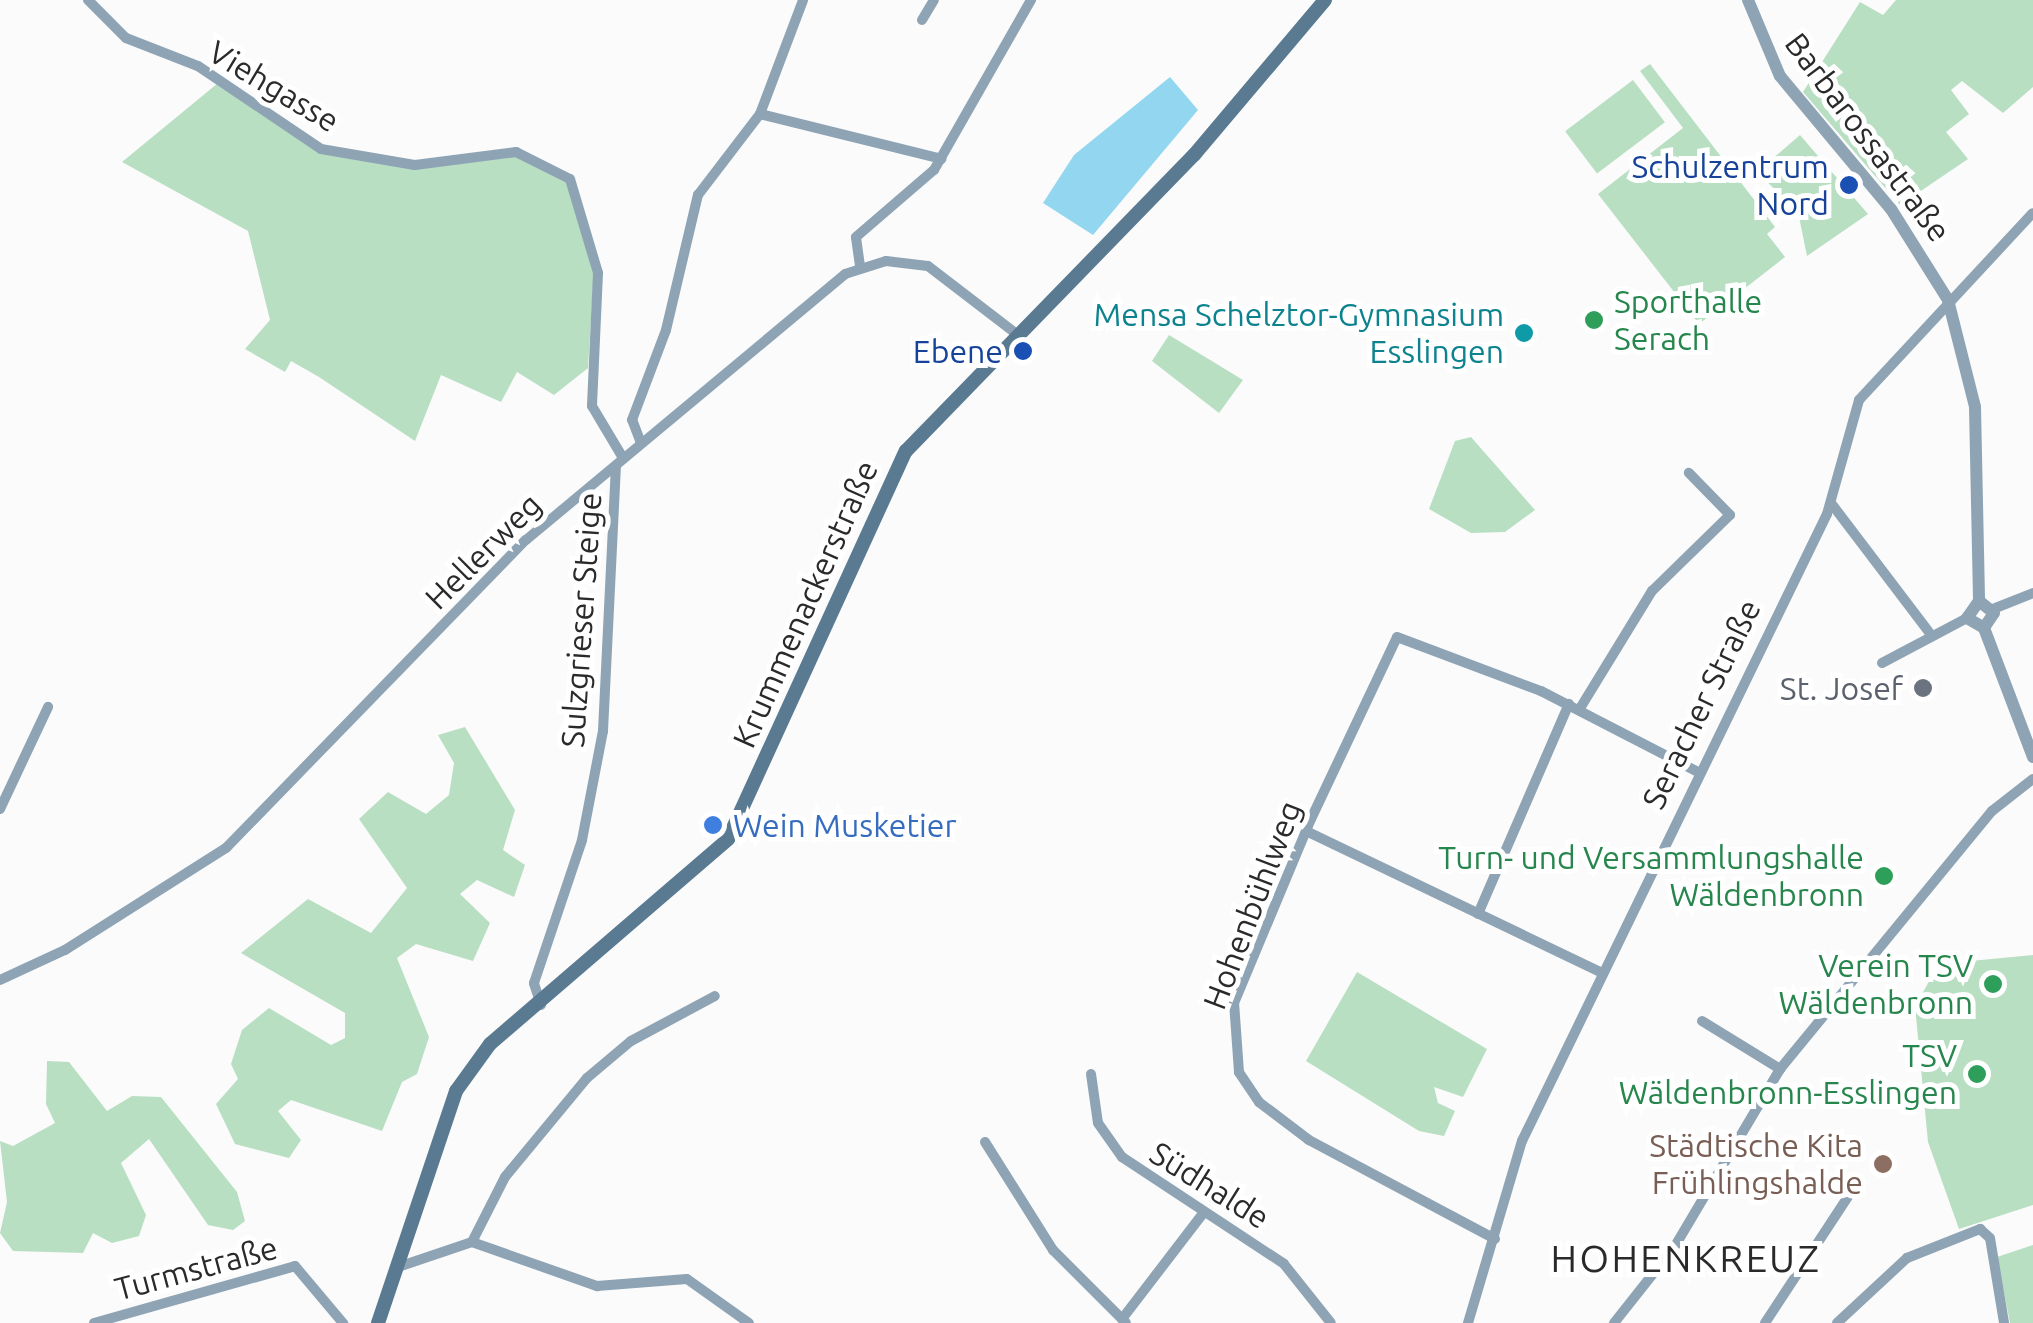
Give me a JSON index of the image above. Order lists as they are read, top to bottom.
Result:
{
  "streets": {
    "main road": ["Krummenackerstraße"],
    "street": [
      "Viehgasse",
      "Barbarossastraße",
      "Hellerweg",
      "Sulzgrieser Steige",
      "Seracher Straße",
      "Hohenbühlweg",
      "Südhalde",
      "Turmstraße"
    ]
  },
  "crossings": [
    ["Viehgasse", "Hellerweg"],
    ["Viehgasse", "Sulzgrieser Steige"],
    ["Barbarossastraße", "Seracher Straße"],
    ["Hellerweg", "Sulzgrieser Steige"],
    ["Krummenackerstraße", "Sulzgrieser Steige"],
    ["Seracher Straße", "Hohenbühlweg"]
  ],
  "districts": ["HOHENKREUZ"],
  "places": [
    "Schulzentrum Nord",
    "Sporthalle Serach",
    "Mensa Schelztor-Gymnasium Esslingen",
    "Ebene",
    "St. Josef",
    "Wein Musketier",
    "Turn- und Versammlungshalle Wäldenbronn",
    "Verein TSV Wäldenbronn",
    "TSV Wäldenbronn-Esslingen",
    "Städtische Kita Frühlingshalde"
  ]
}
